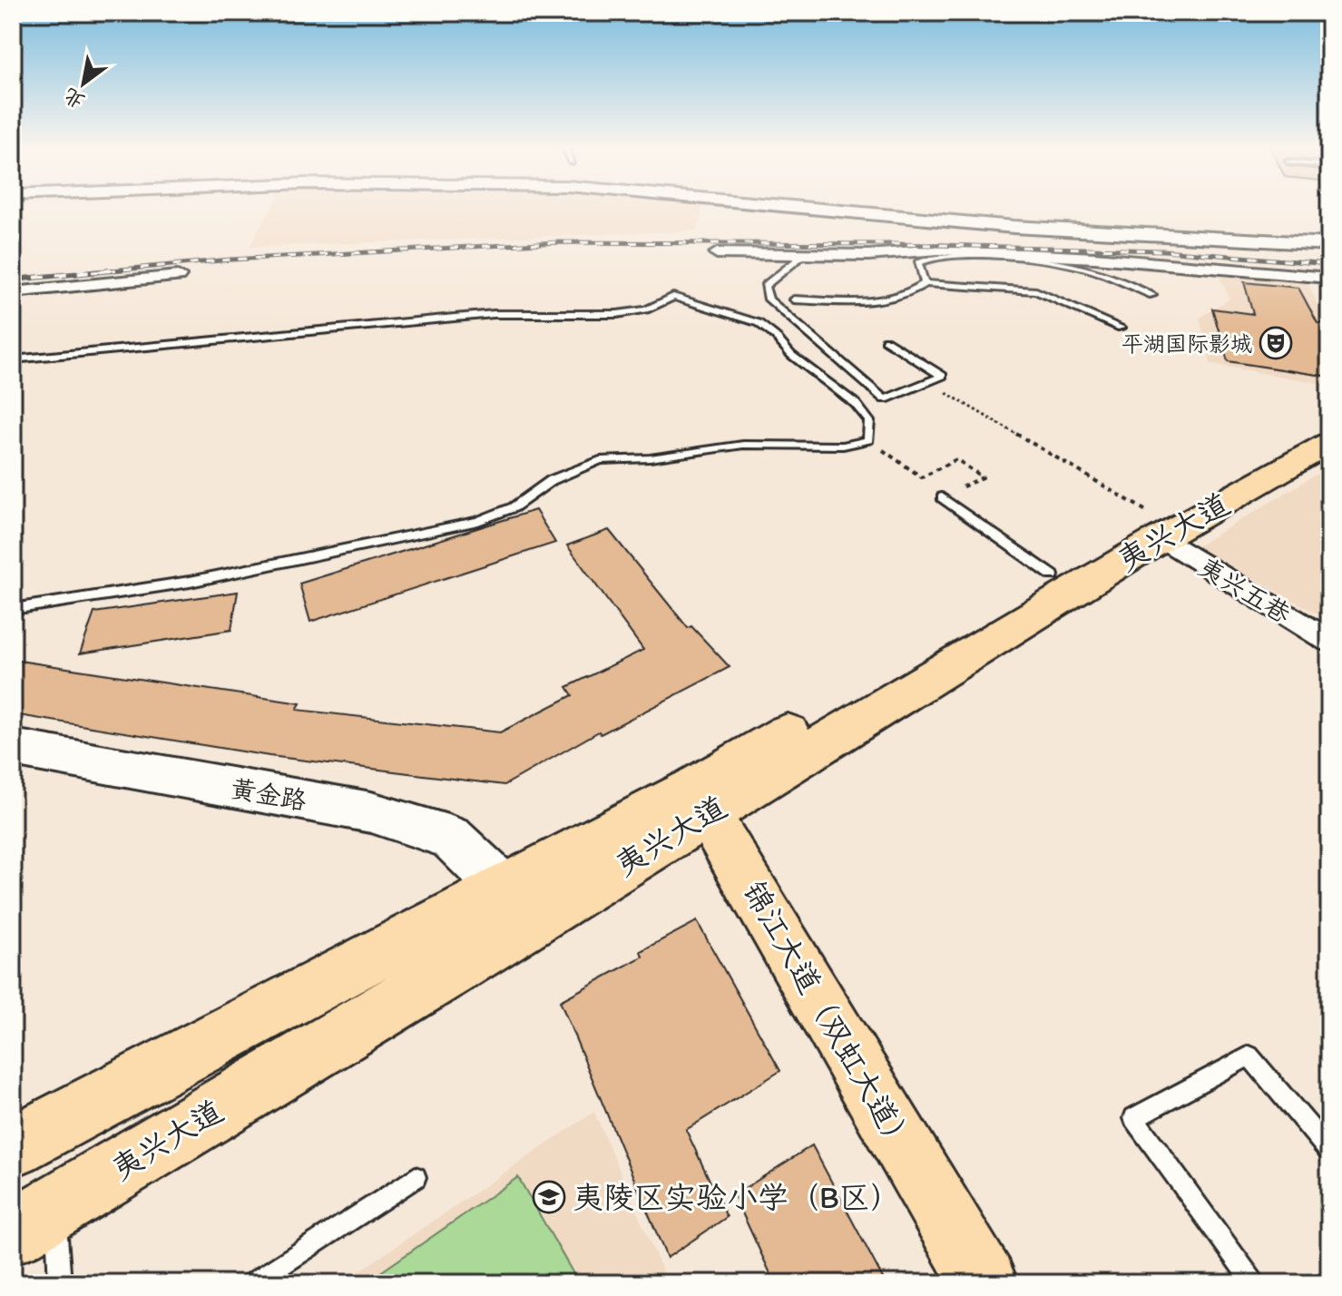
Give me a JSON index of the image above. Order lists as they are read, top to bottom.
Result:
{
  "streets": {
    "main road": ["夷兴大道", "黄金路", "锦江大道（双虹大道）"],
    "street": ["夷兴五巷"]
  },
  "crossings": [
    ["夷兴大道", "夷兴五巷"],
    ["夷兴大道", "黄金路"],
    ["夷兴大道", "锦江大道（双虹大道）"]
  ],
  "places": {
    "theatre": ["平湖国际影城"],
    "school or university": ["夷陵区实验小学（B区）"]
  },
  "north": "bottom left"
}
